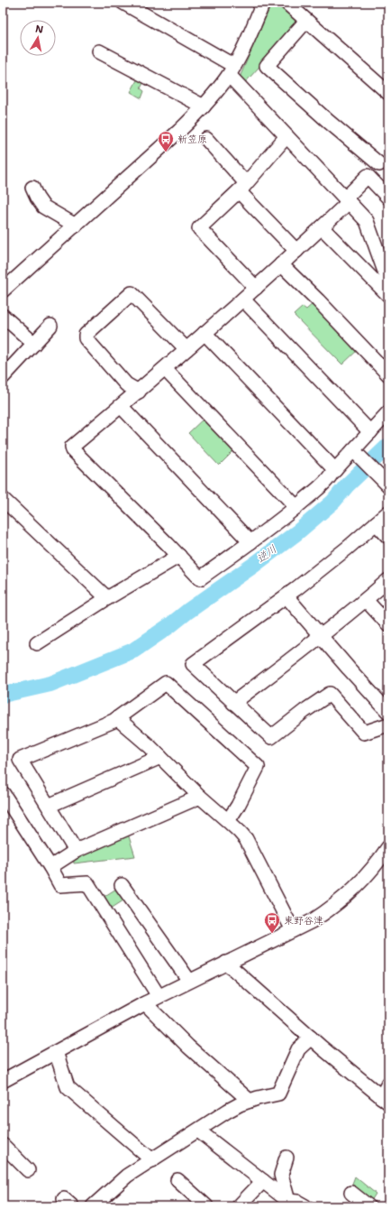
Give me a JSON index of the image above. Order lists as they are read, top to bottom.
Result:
{
  "water": ["逆川"],
  "places": {
    "bus stop": ["新笠原", "東野谷津"]
  },
  "north": "top"
}
